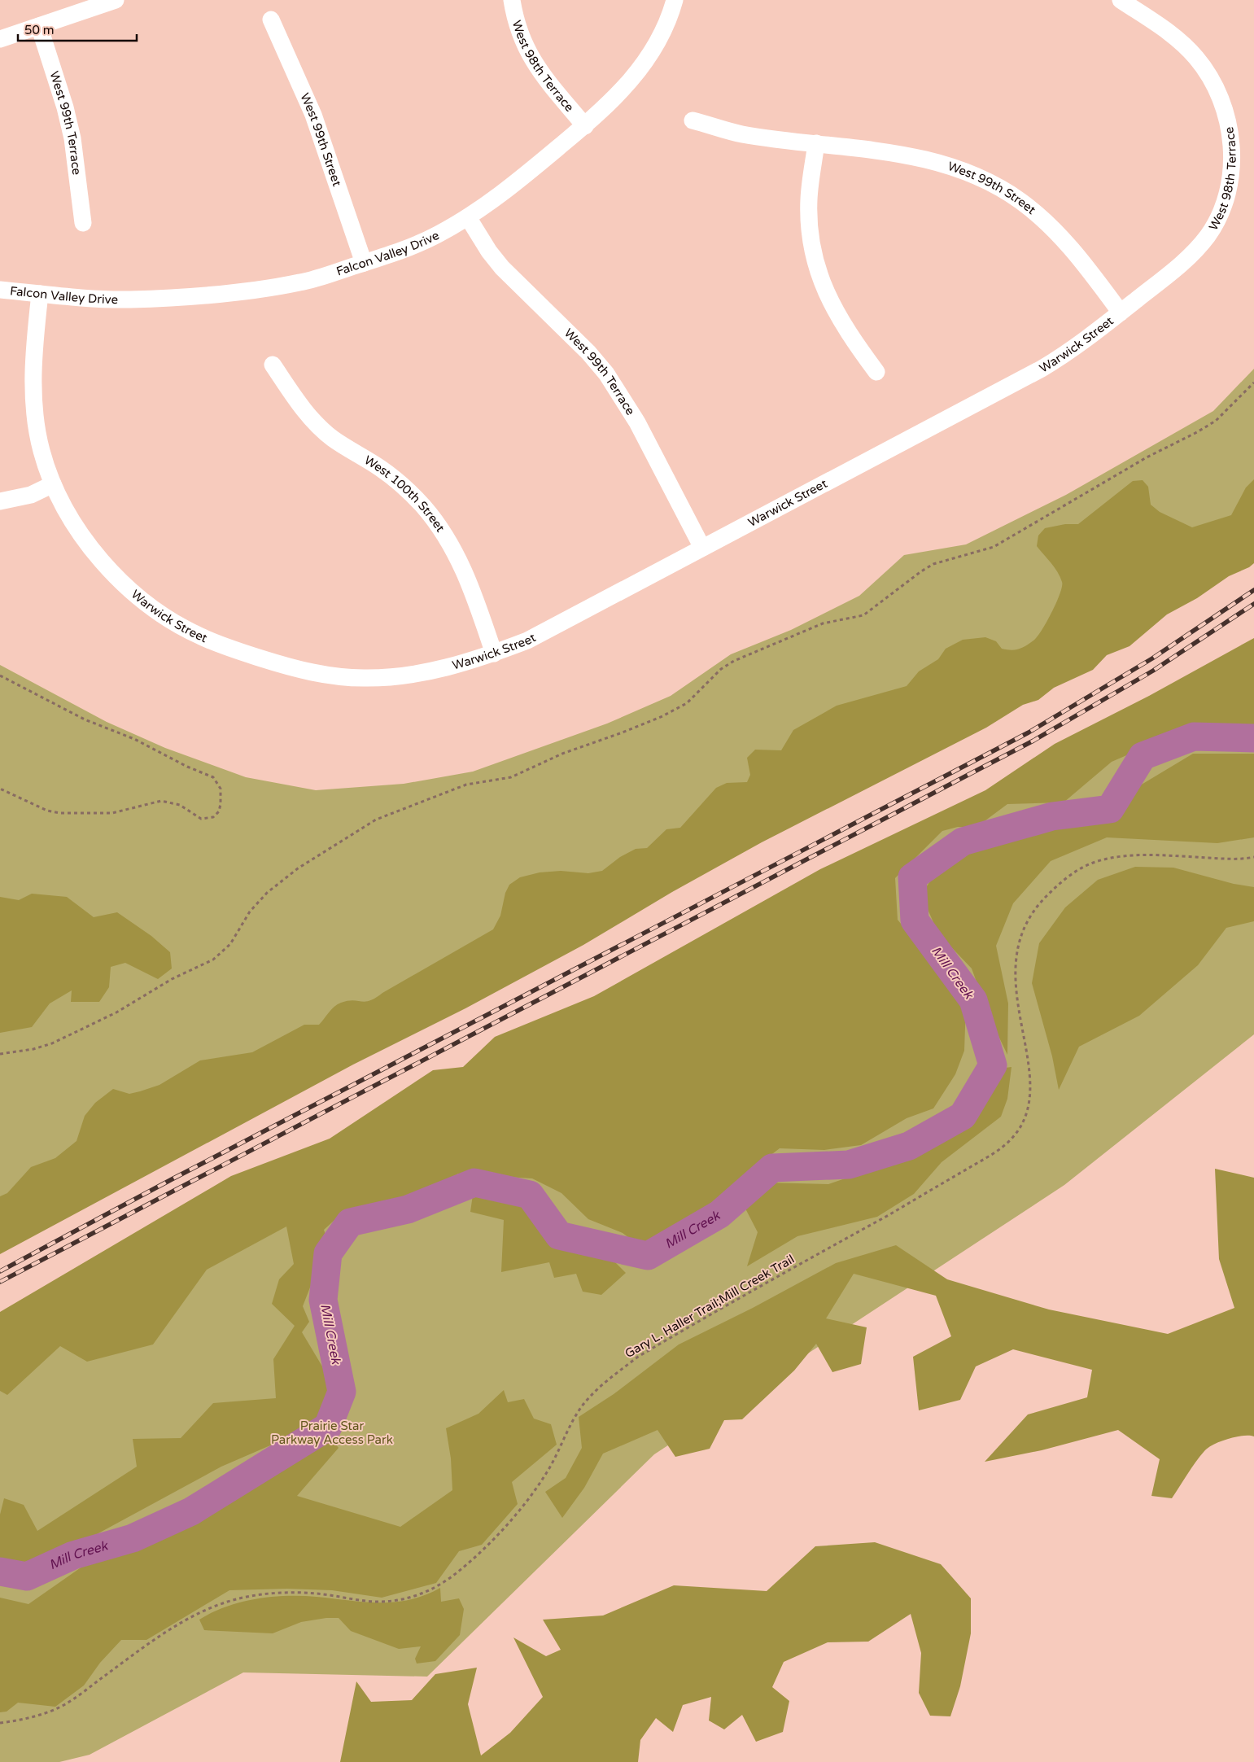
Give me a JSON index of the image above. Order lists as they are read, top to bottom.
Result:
{
  "streets": {
    "street": [
      "West 98th Terrace",
      "West 99th Terrace",
      "West 99th Street",
      "Falcon Valley Drive",
      "Warwick Street",
      "West 100th Street"
    ],
    "path": ["Gary L. Haller Trail;Mill Creek Trail"]
  },
  "crossings": [
    ["West 98th Terrace", "West 99th Street"],
    ["West 98th Terrace", "Falcon Valley Drive"],
    ["West 98th Terrace", "Warwick Street"],
    ["West 99th Terrace", "Falcon Valley Drive"],
    ["West 99th Terrace", "Warwick Street"],
    ["West 99th Street", "Falcon Valley Drive"],
    ["West 99th Street", "Warwick Street"],
    ["Falcon Valley Drive", "Warwick Street"],
    ["Warwick Street", "West 100th Street"]
  ],
  "water": ["Mill Creek"],
  "parks": ["Prairie Star Parkway Access Park"],
  "scale_bar": "50 m"
}
